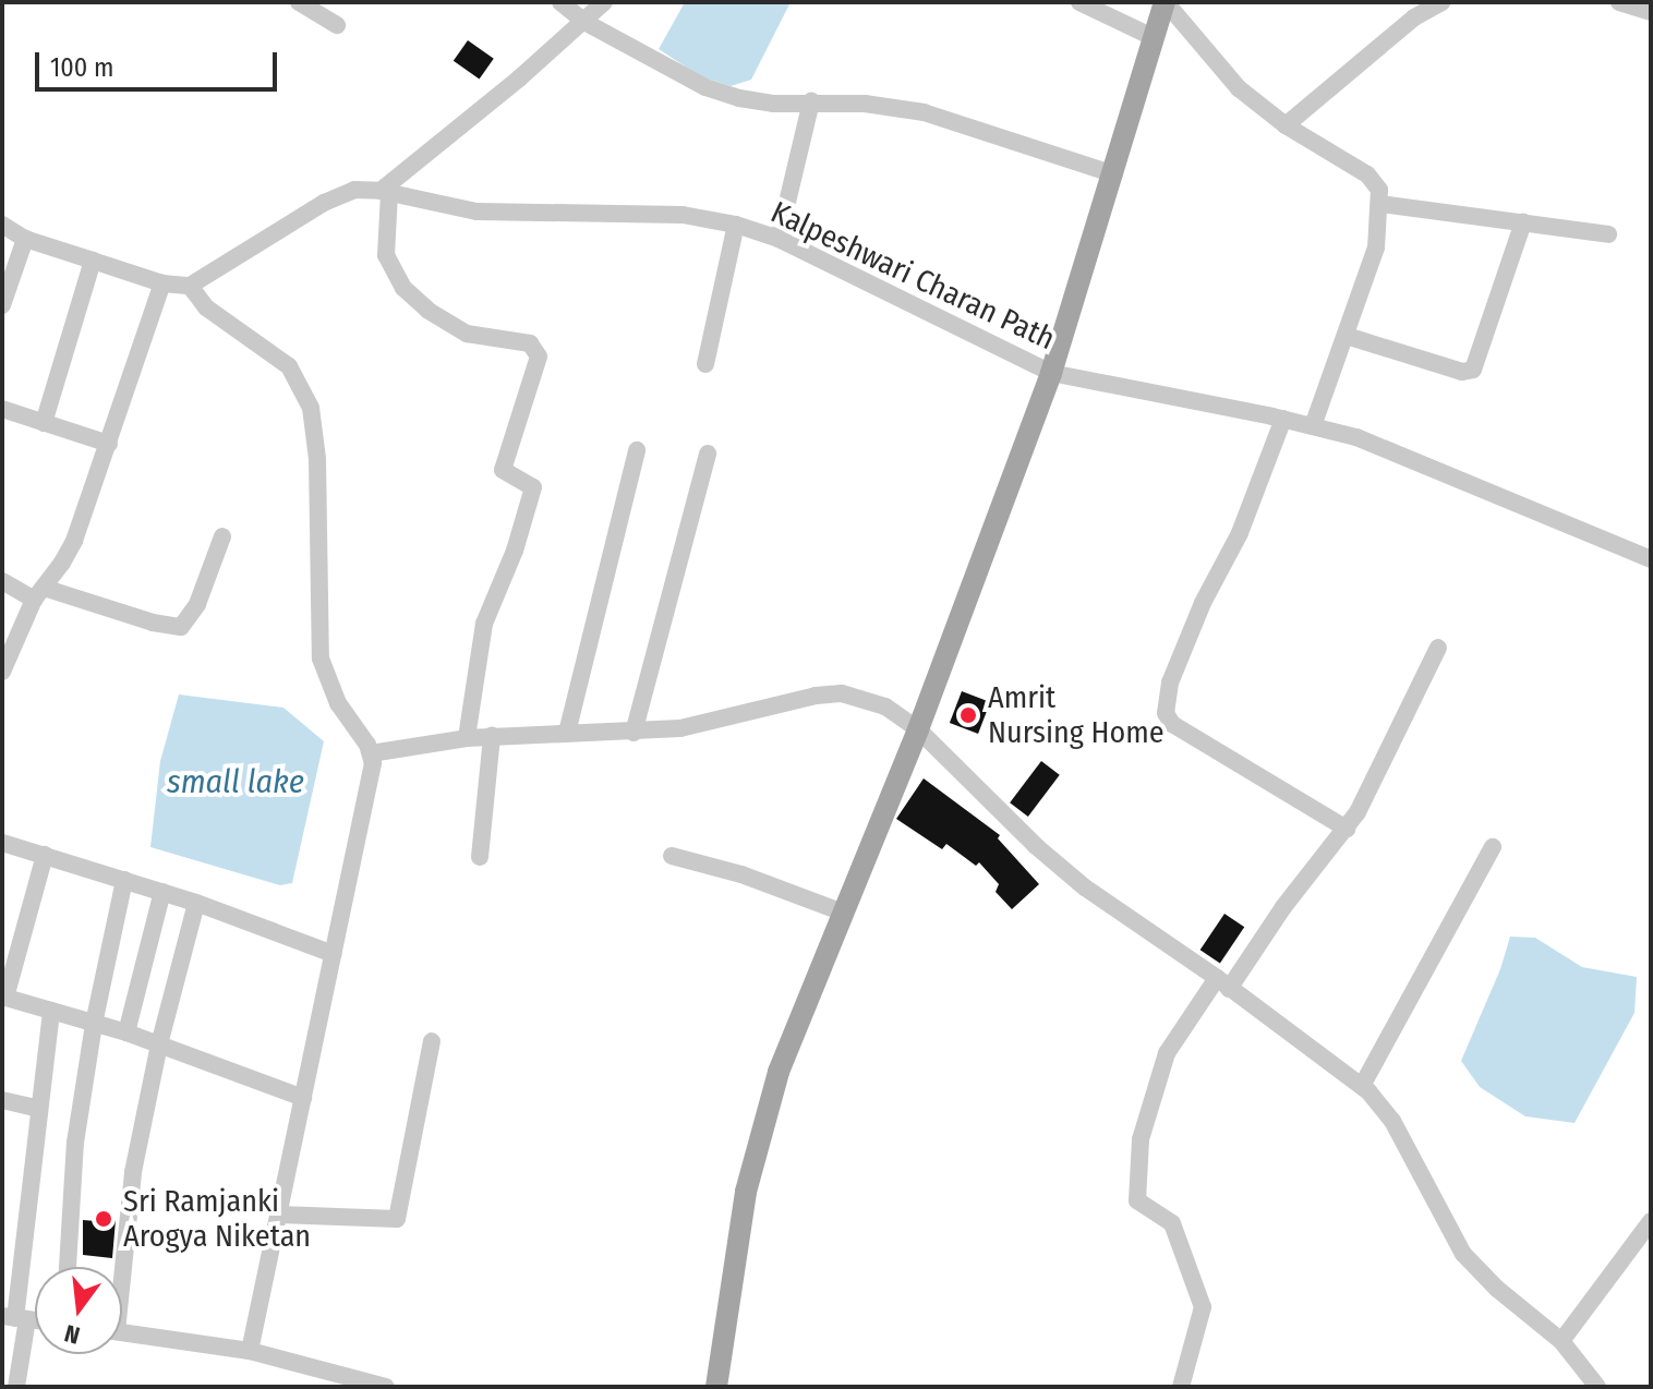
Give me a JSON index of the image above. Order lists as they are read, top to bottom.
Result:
{
  "streets": {
    "street": ["Kalpeshwari Charan Path"]
  },
  "water": ["small lake"],
  "places": ["Amrit Nursing Home", "Sri Ramjanki Arogya Niketan"],
  "scale_bar": "100 m",
  "north": "bottom"
}
